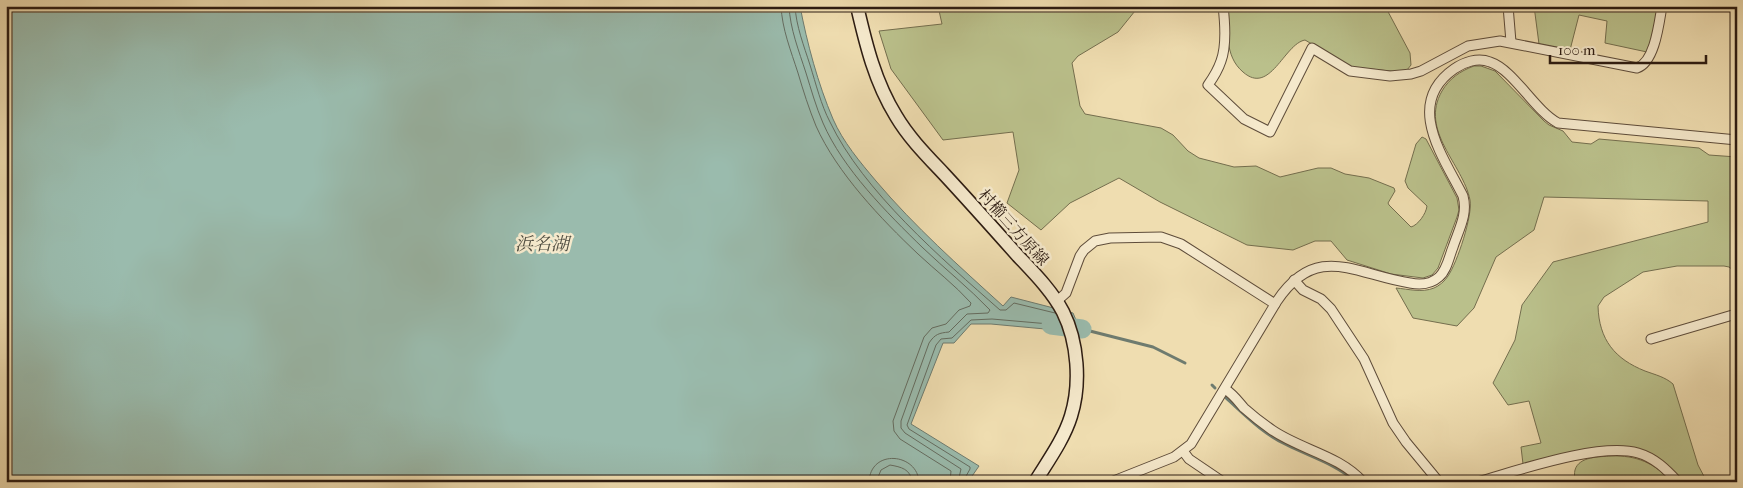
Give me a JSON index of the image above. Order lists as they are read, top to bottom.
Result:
{
  "streets": {
    "main road": ["村櫛三方原線"]
  },
  "water": ["浜名湖"],
  "scale_bar": "100 m"
}
